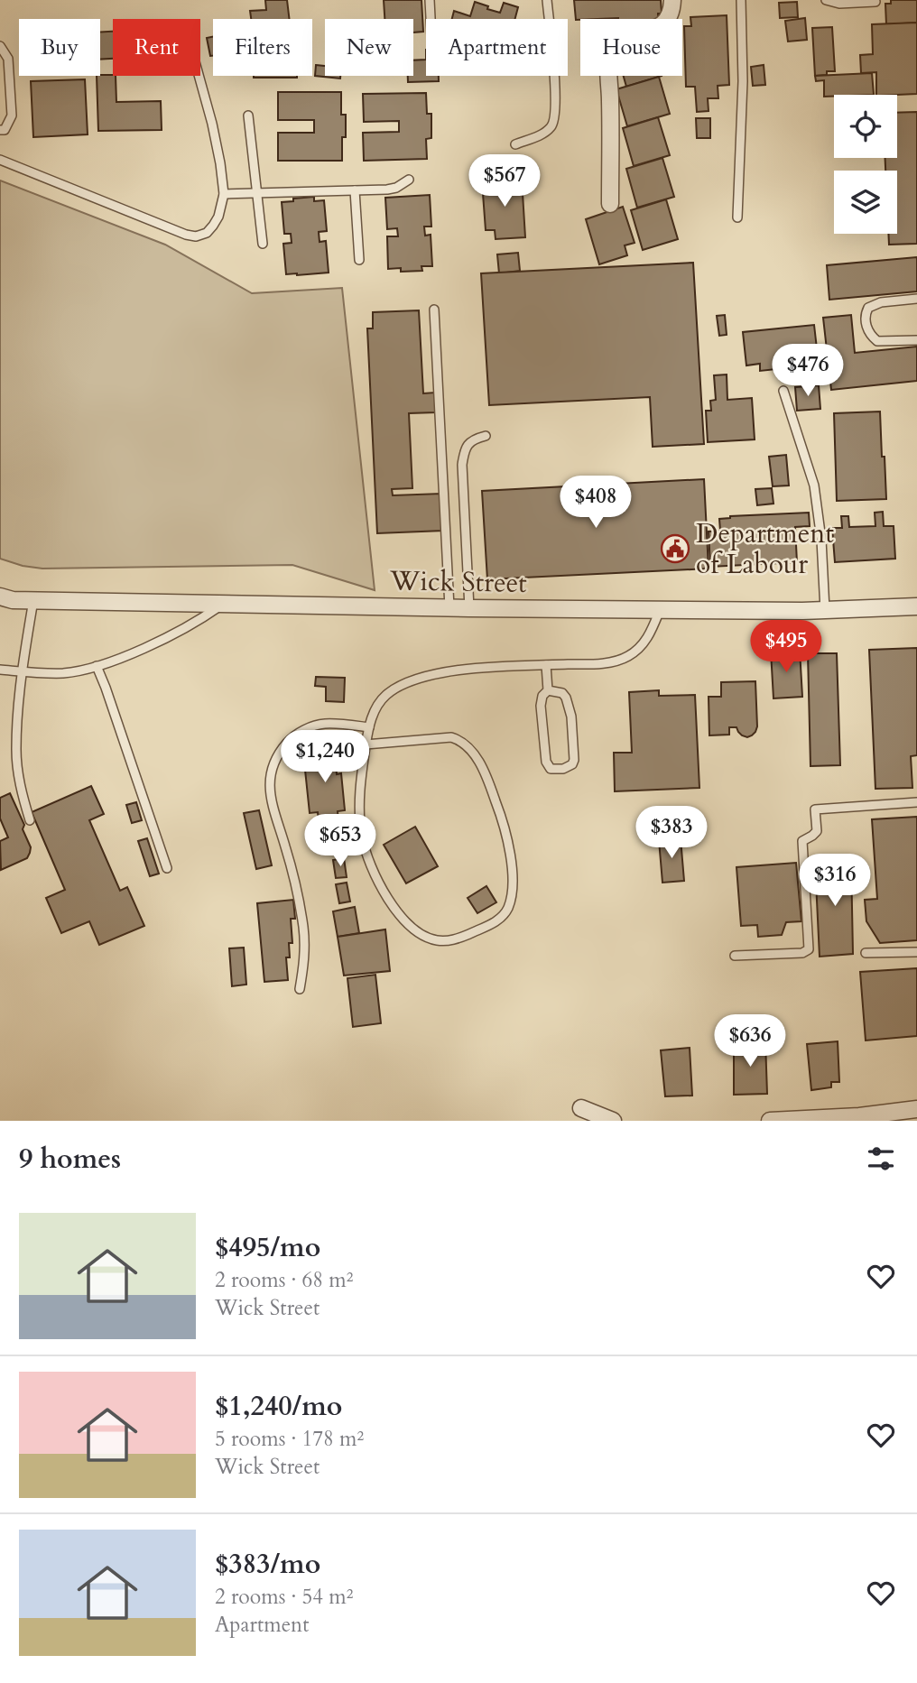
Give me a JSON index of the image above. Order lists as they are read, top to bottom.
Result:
{
  "streets": {
    "street": ["Wick Street"]
  },
  "places": {
    "public building": ["Department of Labour"]
  },
  "page": {
    "chip": [
      "Buy",
      "Rent",
      "Filters",
      "New",
      "Apartment",
      "House"
    ],
    "price": [
      "$567",
      "$476",
      "$408",
      "$495",
      "$1,240",
      "$383",
      "$653",
      "$316",
      "$636"
    ],
    "heading": "9 homes",
    "list": [
      {
        "name": "$495/mo",
        "note": "2 rooms · 68 m² · Wick Street"
      },
      {
        "name": "$1,240/mo",
        "note": "5 rooms · 178 m² · Wick Street"
      },
      {
        "name": "$383/mo",
        "note": "2 rooms · 54 m² · Apartment"
      }
    ]
  }
}
